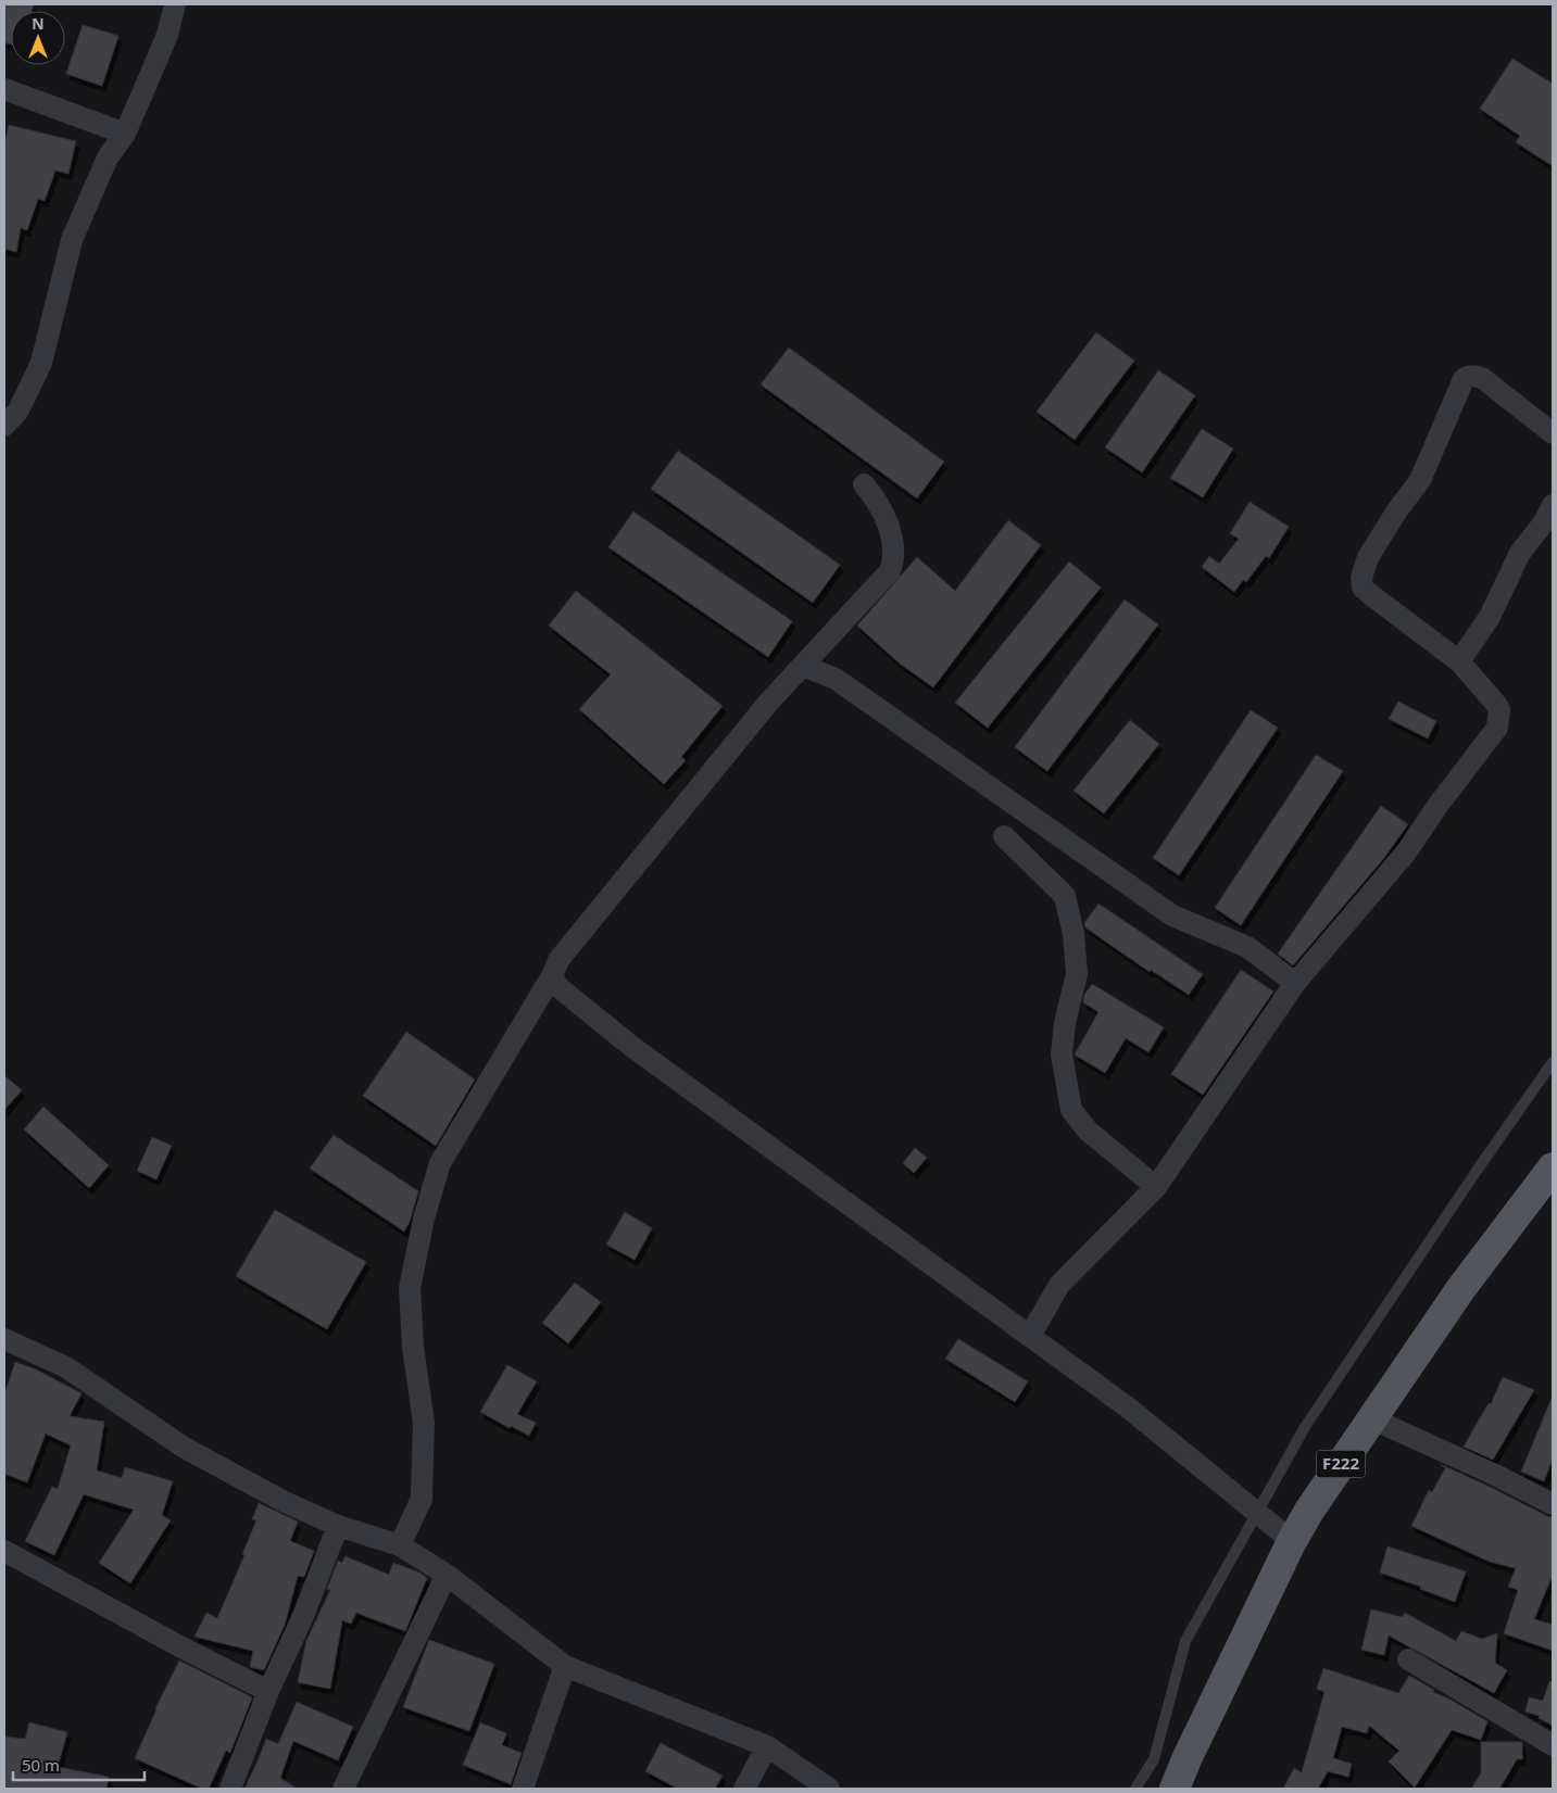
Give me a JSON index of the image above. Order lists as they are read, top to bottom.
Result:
{
  "streets": {
    "main road": ["F222"]
  },
  "scale_bar": "50 m",
  "north": "top"
}
